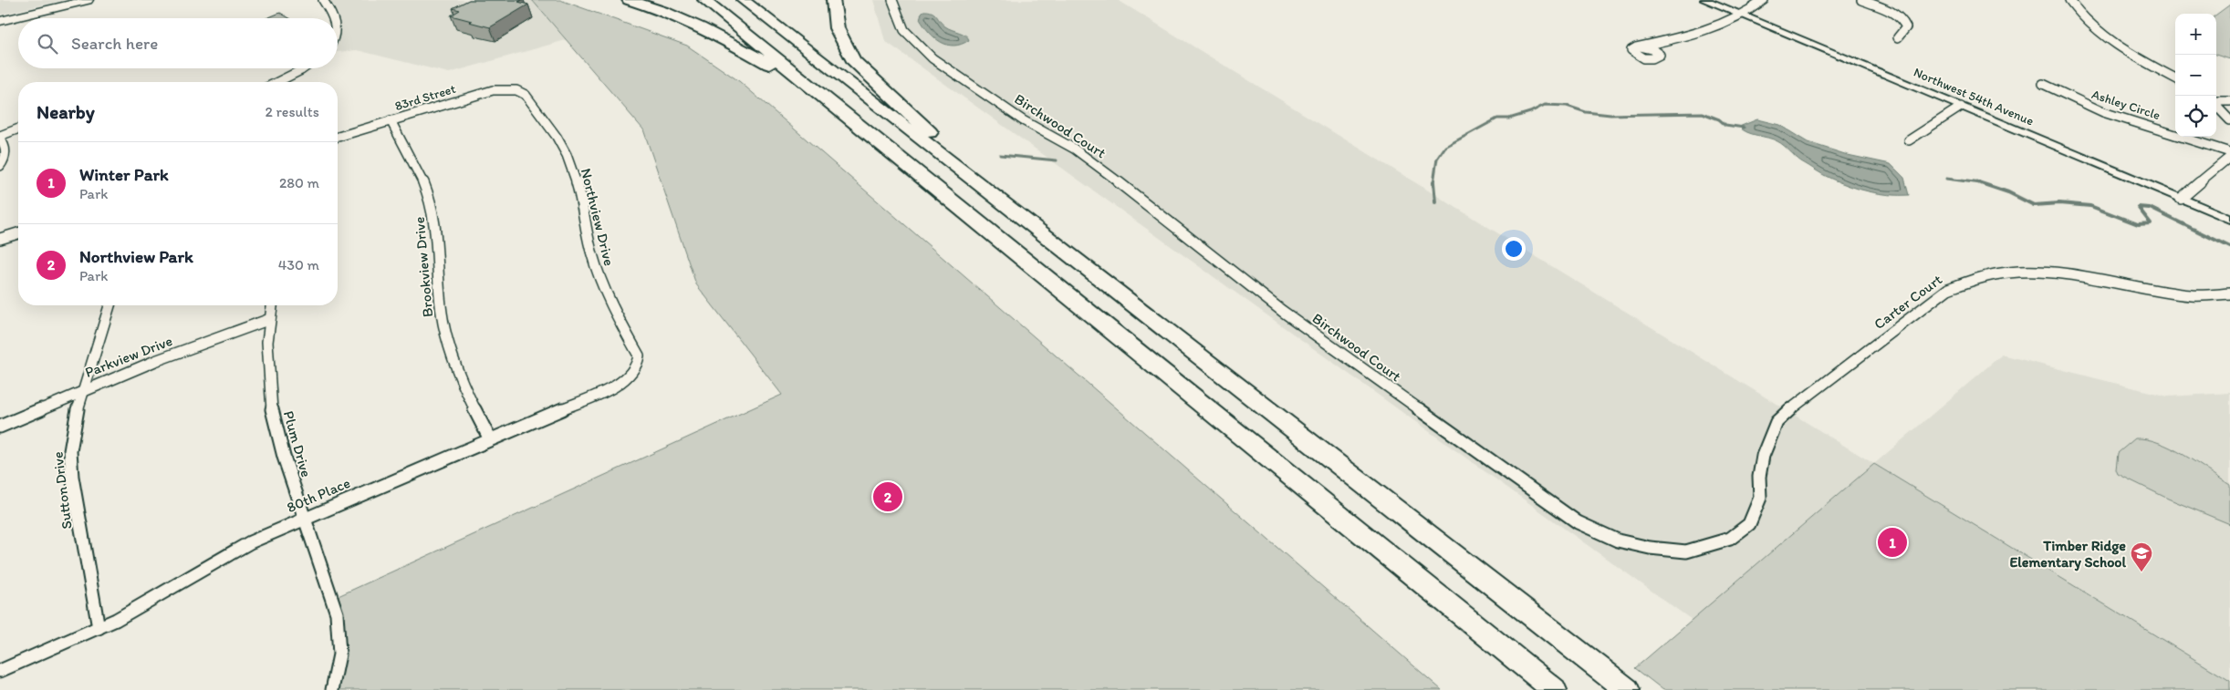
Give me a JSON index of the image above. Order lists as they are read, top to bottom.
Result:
{
  "streets": {
    "street": [
      "Northwest 54th Avenue",
      "83rd Street",
      "Ashley Circle",
      "Birchwood Court",
      "Northview Drive",
      "Brookview Drive",
      "Carter Court",
      "Parkview Drive",
      "Plum Drive",
      "Sutton Drive",
      "80th Place"
    ]
  },
  "crossings": [
    ["83rd Street", "Northview Drive"],
    ["83rd Street", "Brookview Drive"],
    ["Birchwood Court", "Carter Court"],
    ["Northview Drive", "80th Place"],
    ["Brookview Drive", "80th Place"],
    ["Parkview Drive", "Plum Drive"],
    ["Parkview Drive", "Sutton Drive"],
    ["Plum Drive", "80th Place"],
    ["Sutton Drive", "80th Place"]
  ],
  "places": {
    "school or university": ["Timber Ridge Elementary School"]
  },
  "page": {
    "map_buttons": ["+", "−"],
    "search": "Search here",
    "heading": ["Nearby", "2 results"],
    "list": [
      {
        "mark": "1",
        "name": "Winter Park",
        "note": "Park",
        "value": "280 m"
      },
      {
        "mark": "2",
        "name": "Northview Park",
        "note": "Park",
        "value": "430 m"
      }
    ],
    "pins": ["2", "1"]
  }
}
